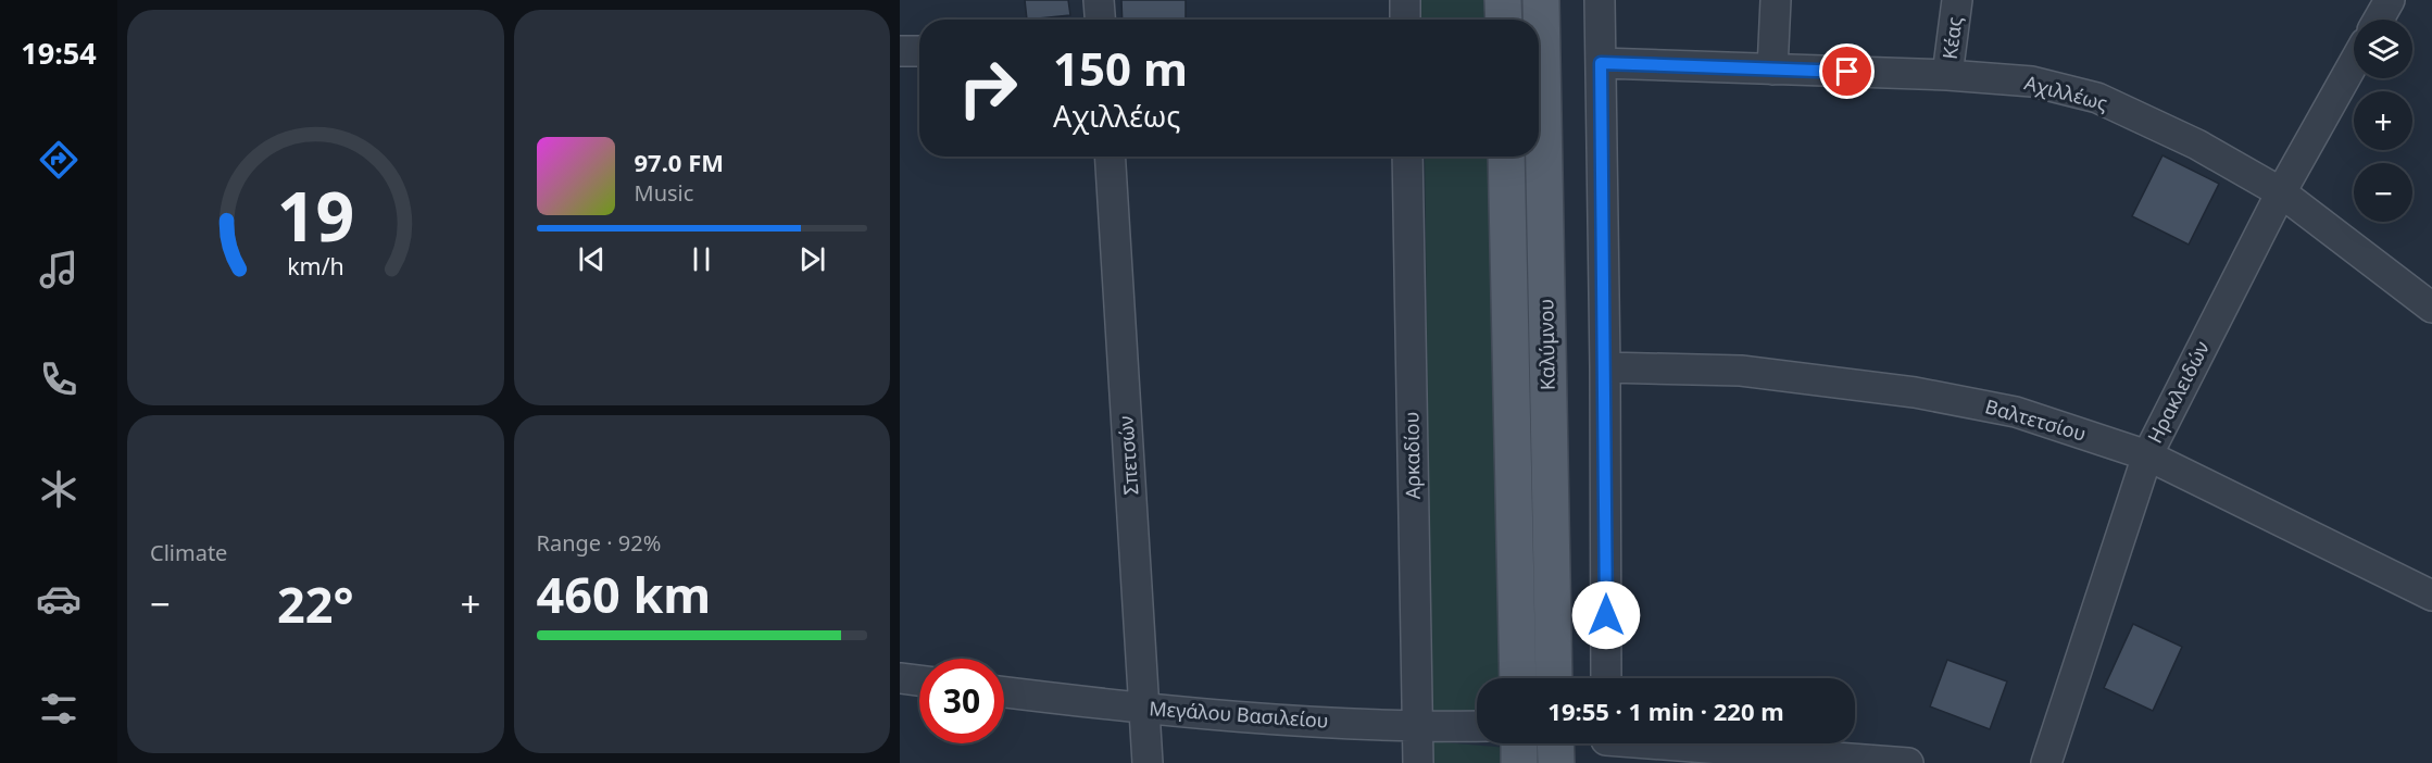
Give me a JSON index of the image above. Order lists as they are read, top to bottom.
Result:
{
  "streets": {
    "main road": ["Καλύμνου"],
    "street": [
      "Κέας",
      "Αχιλλέως",
      "Ηρακλειδών",
      "Βαλτετσίου",
      "Σπετσών",
      "Αρκαδίου",
      "Μεγάλου Βασιλείου"
    ]
  },
  "crossings": [
    ["Κέας", "Αχιλλέως"],
    ["Αχιλλέως", "Ηρακλειδών"],
    ["Ηρακλειδών", "Βαλτετσίου"],
    ["Σπετσών", "Μεγάλου Βασιλείου"],
    ["Αρκαδίου", "Μεγάλου Βασιλείου"]
  ],
  "page": {
    "tabs": "19:54",
    "map_buttons": ["+", "−"],
    "turn": ["150 m", "Αχιλλέως"],
    "song": ["97.0 FM", "Music"],
    "tile": [
      "Climate",
      ["Range · 92%", "460 km"]
    ],
    "heat": ["−", "22°", "+"],
    "limit": "30",
    "trip": "19:55 · 1 min · 220 m",
    "gauge": ["19", "km/h"]
  }
}
